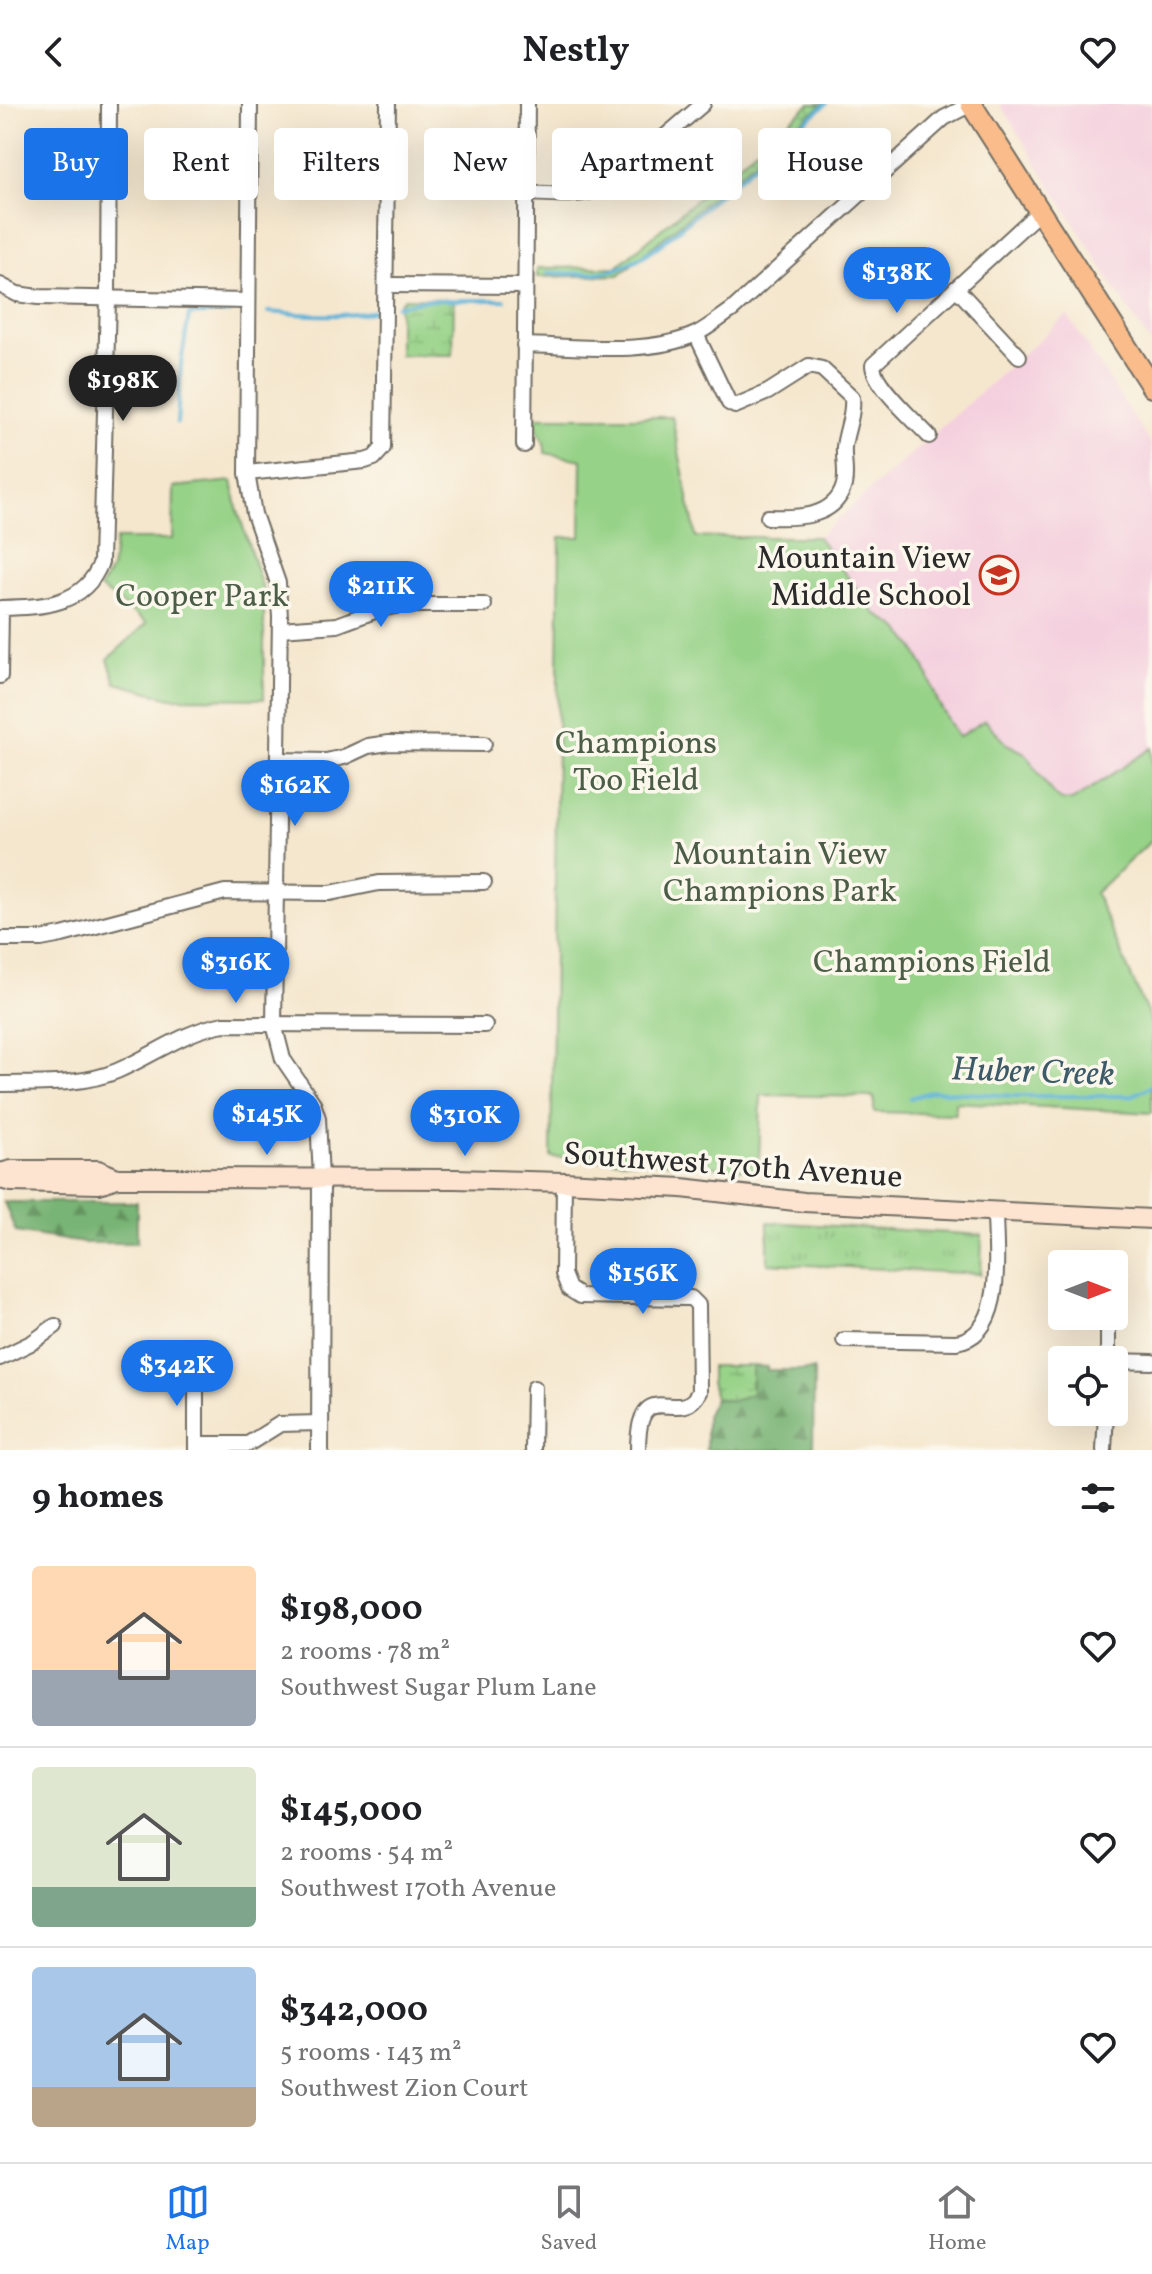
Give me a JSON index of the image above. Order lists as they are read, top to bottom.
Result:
{
  "streets": {
    "main road": ["Southwest 170th Avenue"]
  },
  "water": ["Huber Creek"],
  "parks": [
    "Cooper Park",
    "Champions Too Field",
    "Mountain View Champions Park",
    "Champions Field"
  ],
  "places": {
    "school or university": ["Mountain View Middle School"]
  },
  "north": "right",
  "page": {
    "header": "Nestly",
    "chip": [
      "Buy",
      "Rent",
      "Filters",
      "New",
      "Apartment",
      "House"
    ],
    "price": [
      "$138K",
      "$198K",
      "$211K",
      "$162K",
      "$316K",
      "$145K",
      "$310K",
      "$156K",
      "$342K"
    ],
    "heading": "9 homes",
    "list": [
      {
        "name": "$198,000",
        "note": "2 rooms · 78 m² · Southwest Sugar Plum Lane"
      },
      {
        "name": "$145,000",
        "note": "2 rooms · 54 m² · Southwest 170th Avenue"
      },
      {
        "name": "$342,000",
        "note": "5 rooms · 143 m² · Southwest Zion Court"
      }
    ],
    "tabs": ["Map", "Saved", "Home"]
  }
}
